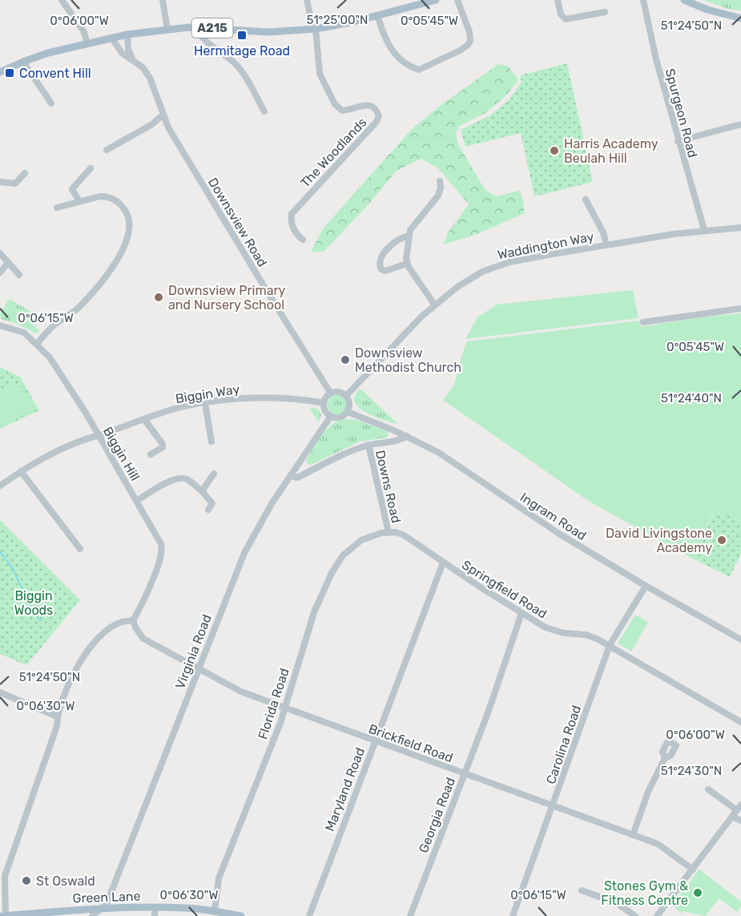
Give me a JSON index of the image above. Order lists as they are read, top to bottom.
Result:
{
  "streets": {
    "main road": ["A215", "Green Lane"],
    "street": [
      "Spurgeon Road",
      "The Woodlands",
      "Downsview Road",
      "Waddington Way",
      "Biggin Way",
      "Biggin Hill",
      "Downs Road",
      "Ingram Road",
      "Springfield Road",
      "Virginia Road",
      "Florida Road",
      "Brickfield Road",
      "Carolina Road",
      "Maryland Road",
      "Georgia Road"
    ]
  },
  "crossings": [
    ["A215", "The Woodlands"],
    ["A215", "Downsview Road"],
    ["Spurgeon Road", "Waddington Way"],
    ["Downsview Road", "Waddington Way"],
    ["Downsview Road", "Biggin Way"],
    ["Downsview Road", "Ingram Road"],
    ["Downsview Road", "Virginia Road"],
    ["Waddington Way", "Biggin Way"],
    ["Waddington Way", "Ingram Road"],
    ["Waddington Way", "Virginia Road"],
    ["Biggin Way", "Biggin Hill"],
    ["Biggin Way", "Ingram Road"],
    ["Biggin Way", "Virginia Road"],
    ["Biggin Hill", "Brickfield Road"],
    ["Downs Road", "Springfield Road"],
    ["Downs Road", "Florida Road"],
    ["Ingram Road", "Virginia Road"],
    ["Ingram Road", "Carolina Road"],
    ["Springfield Road", "Florida Road"],
    ["Springfield Road", "Carolina Road"],
    ["Springfield Road", "Maryland Road"],
    ["Springfield Road", "Georgia Road"],
    ["Virginia Road", "Brickfield Road"],
    ["Virginia Road", "Green Lane"],
    ["Florida Road", "Brickfield Road"],
    ["Florida Road", "Green Lane"],
    ["Brickfield Road", "Carolina Road"],
    ["Brickfield Road", "Maryland Road"],
    ["Brickfield Road", "Georgia Road"]
  ],
  "parks": ["Biggin Woods"],
  "places": {
    "transit": ["Hermitage Road", "Convent Hill"],
    "other": [
      "Harris Academy Beulah Hill",
      "Downsview Primary and Nursery School",
      "Downsview Methodist Church",
      "David Livingstone Academy",
      "St Oswald",
      "Stones Gym & Fitness Centre"
    ]
  },
  "coordinates": [
    "51°25'00\"N",
    "0°05'45\"W",
    "0°06'00\"W",
    "51°24'50\"N",
    "0°06'15\"W",
    "51°24'40\"N",
    "0°06'30\"W",
    "51°24'30\"N"
  ]
}
